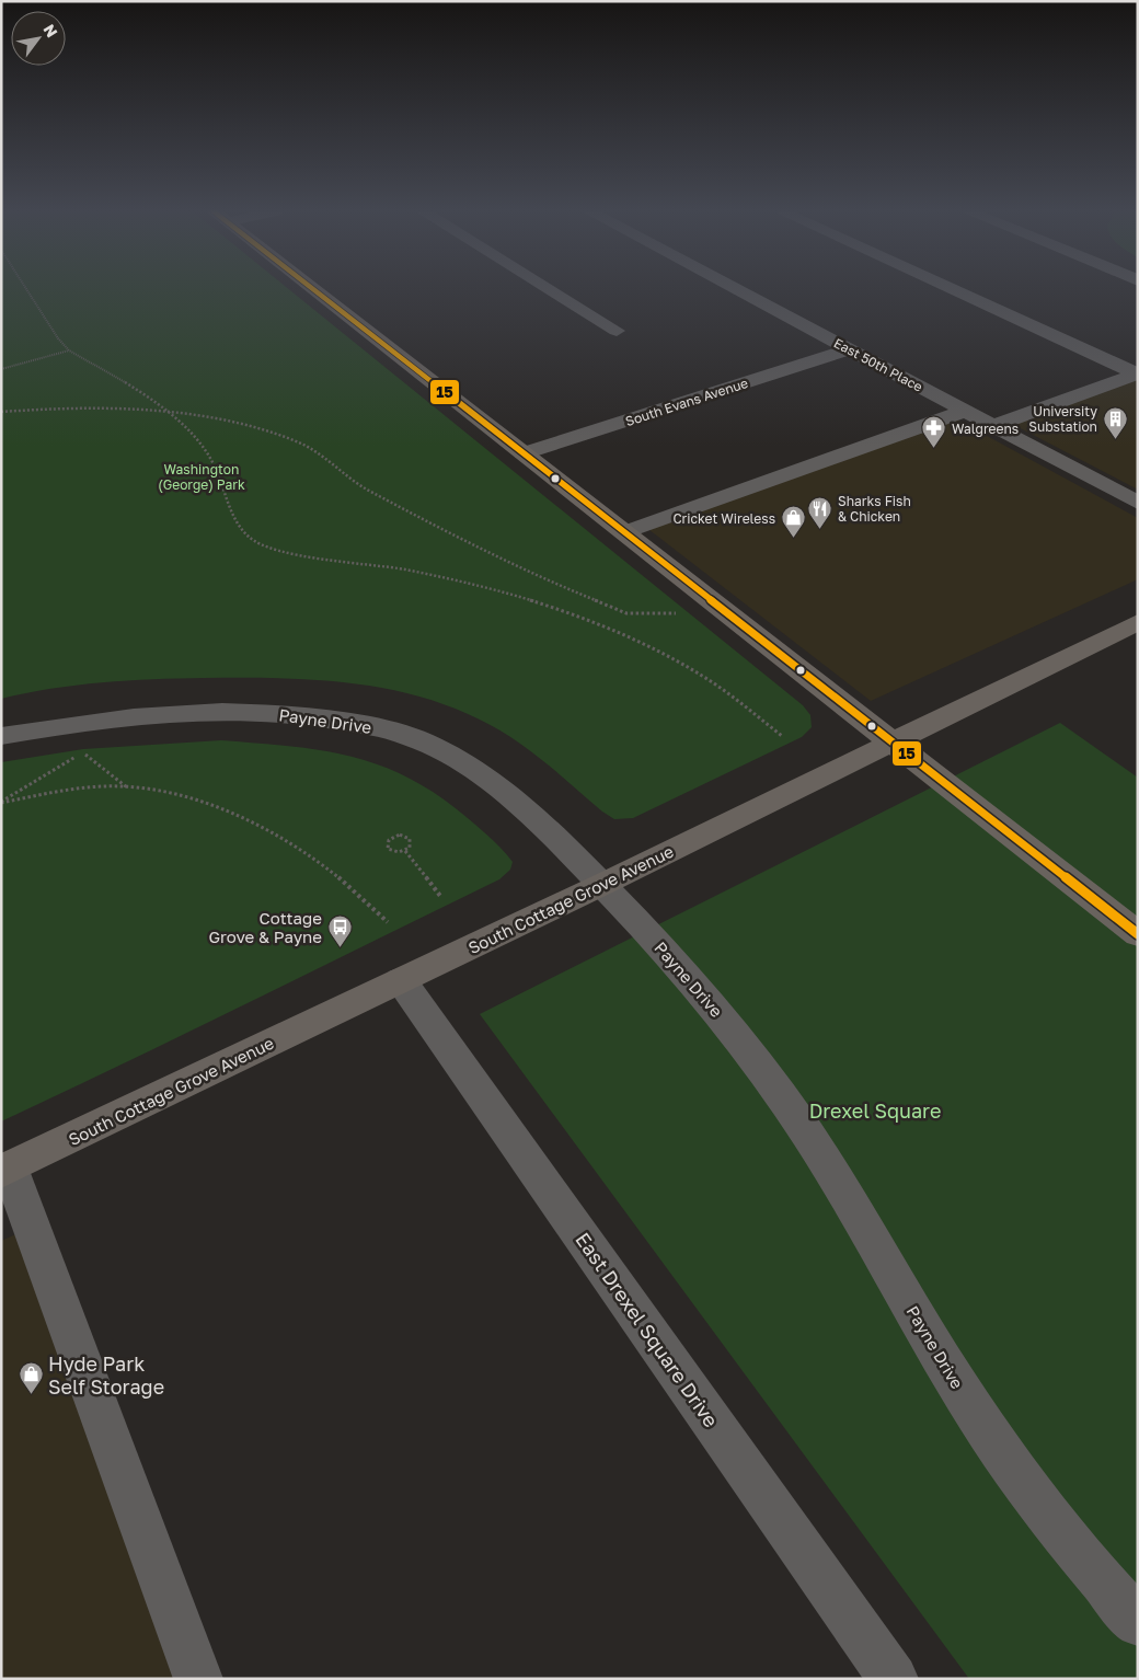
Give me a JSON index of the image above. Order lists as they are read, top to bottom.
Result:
{
  "streets": {
    "main road": ["South Cottage Grove Avenue"],
    "street": [
      "East 50th Place",
      "South Evans Avenue",
      "Payne Drive",
      "East Drexel Square Drive"
    ]
  },
  "crossings": [
    ["East 50th Place", "South Evans Avenue"],
    ["Payne Drive", "South Cottage Grove Avenue"],
    ["South Cottage Grove Avenue", "East Drexel Square Drive"]
  ],
  "parks": ["Washington (George) Park", "Drexel Square"],
  "places": {
    "building": ["University Substation"],
    "pharmacy": ["Walgreens"],
    "restaurant": ["Sharks Fish & Chicken"],
    "shop": ["Cricket Wireless", "Hyde Park Self Storage"],
    "bus stop": ["Cottage Grove & Payne"]
  },
  "lines": ["transit line 15"],
  "north": "top right"
}
